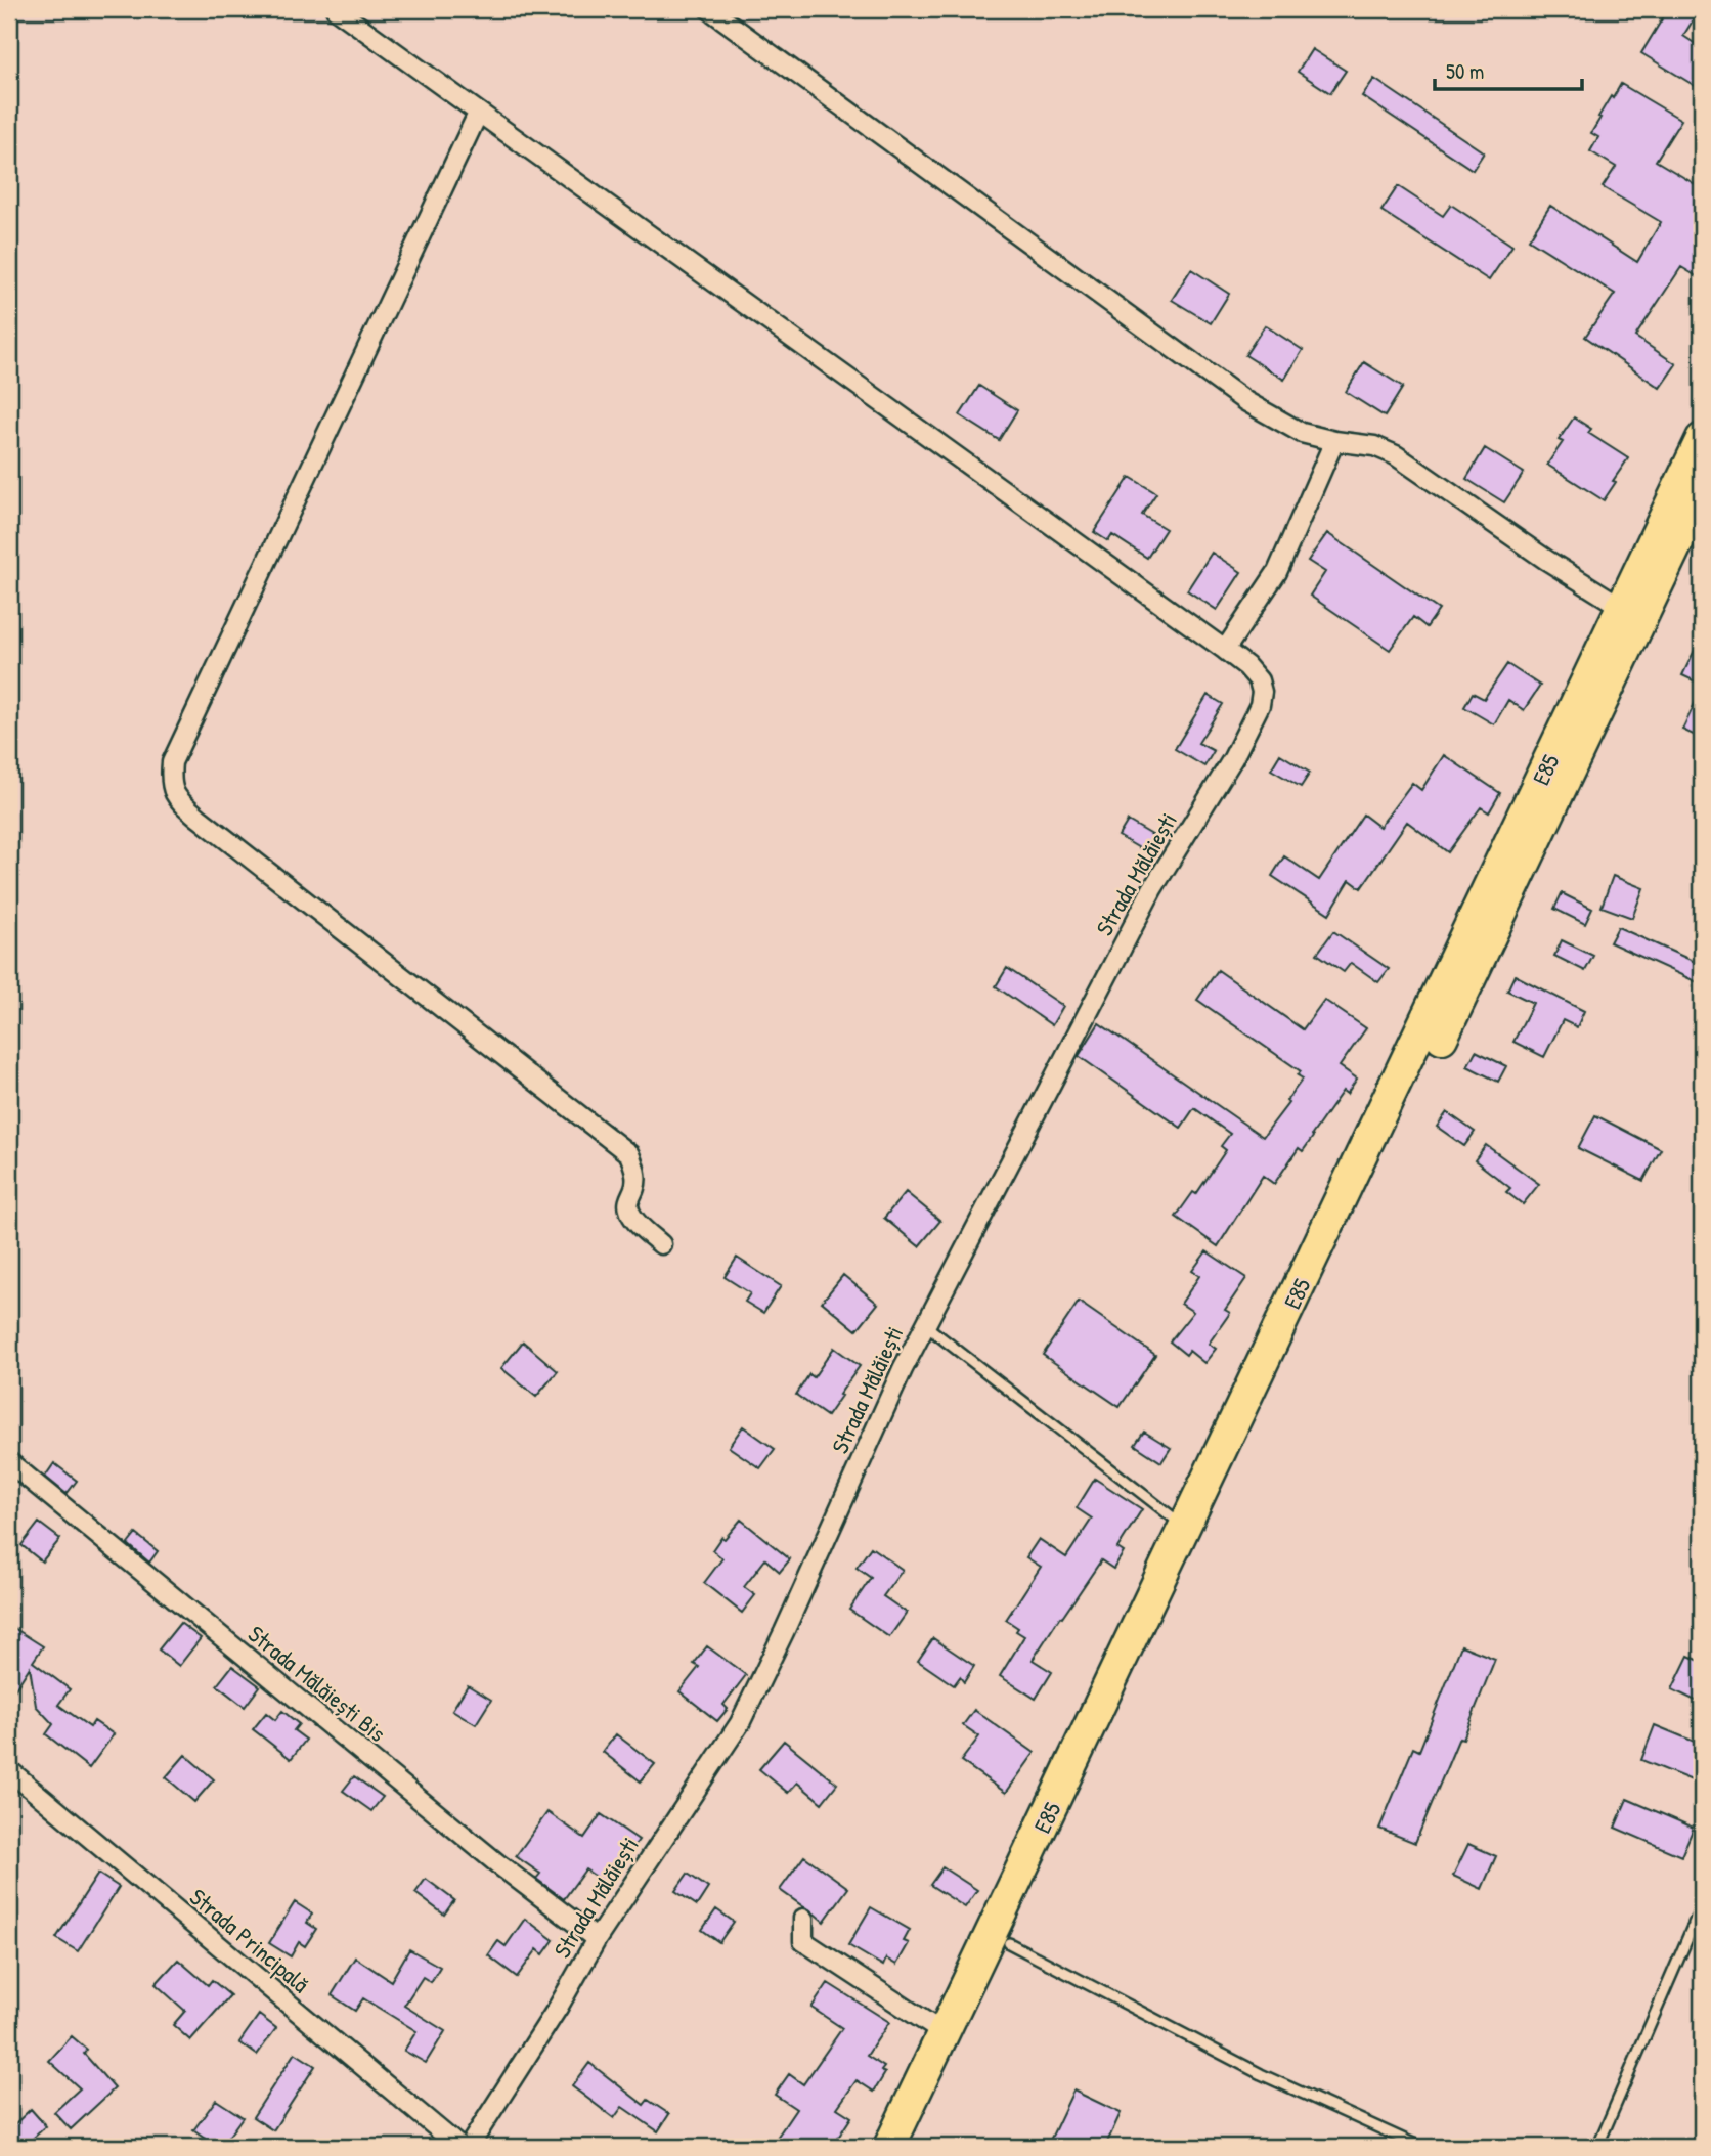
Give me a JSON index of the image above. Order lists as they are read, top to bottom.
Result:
{
  "streets": {
    "main road": ["E85"],
    "street": ["Strada Mălăiești", "Strada Mălăiești Bis", "Strada Principală"]
  },
  "crossings": [
    ["Strada Mălăiești", "Strada Mălăiești Bis"]
  ],
  "scale_bar": "50 m"
}
